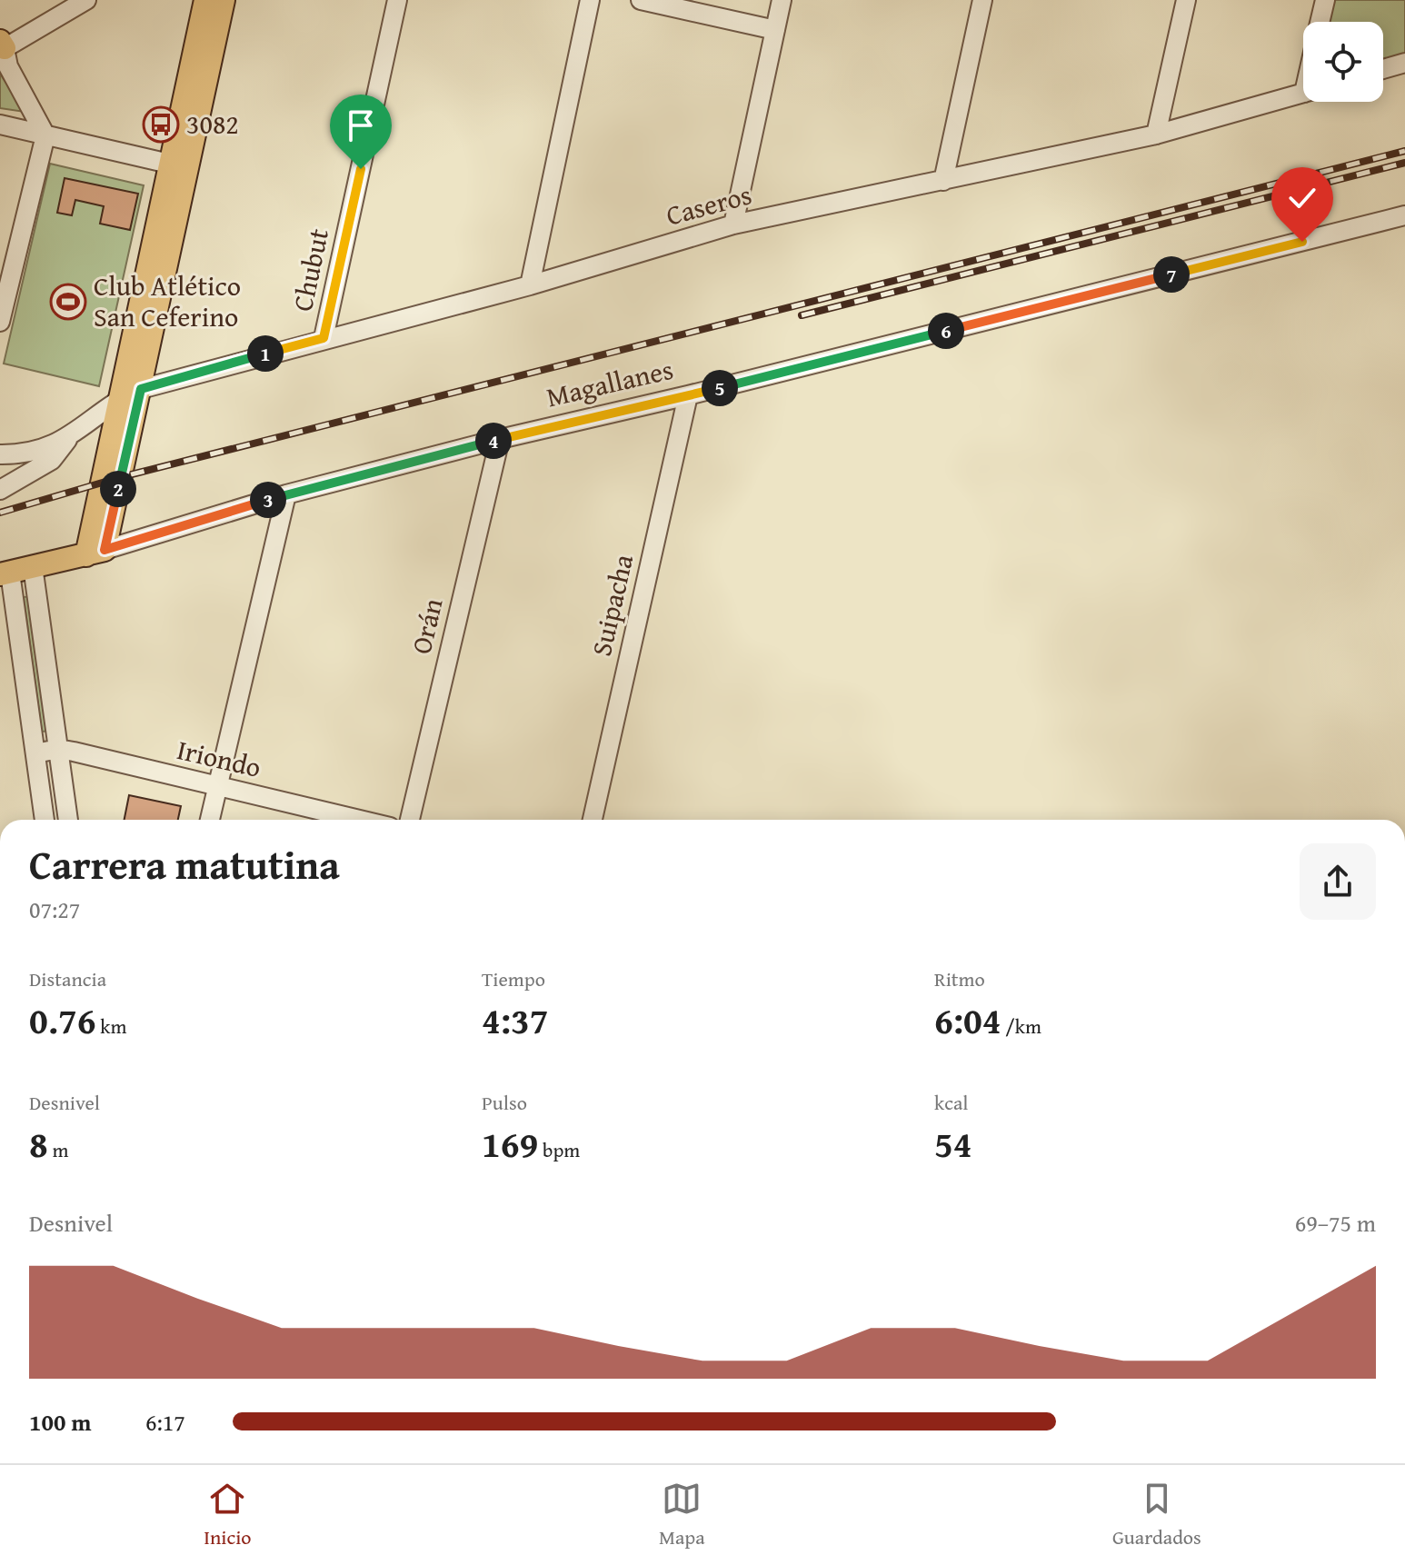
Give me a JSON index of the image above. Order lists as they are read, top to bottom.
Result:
{
  "streets": {
    "main road": ["Magallanes"],
    "street": [
      "Caseros",
      "Chubut",
      "Suipacha",
      "Orán",
      "Iriondo"
    ]
  },
  "crossings": [
    ["Caseros", "Chubut"],
    ["Magallanes", "Suipacha"],
    ["Magallanes", "Orán"]
  ],
  "places": {
    "bus stop": ["3082"],
    "sports": ["Club Atlético San Ceferino"]
  },
  "page": {
    "pins": [
      "7",
      "6",
      "1",
      "5",
      "4",
      "2",
      "3"
    ],
    "heading": ["Carrera matutina", "07:27"],
    "stats": [
      ["Distancia", "0.76 km"],
      ["Tiempo", "4:37"],
      ["Ritmo", "6:04 /km"],
      ["Desnivel", "8 m"],
      ["Pulso", "169 bpm"],
      ["kcal", "54"]
    ],
    "chart": ["Desnivel", "69–75 m"],
    "list": [
      {
        "name": "100 m",
        "note": "6:17"
      }
    ],
    "tabs": ["Inicio", "Mapa", "Guardados"]
  }
}
